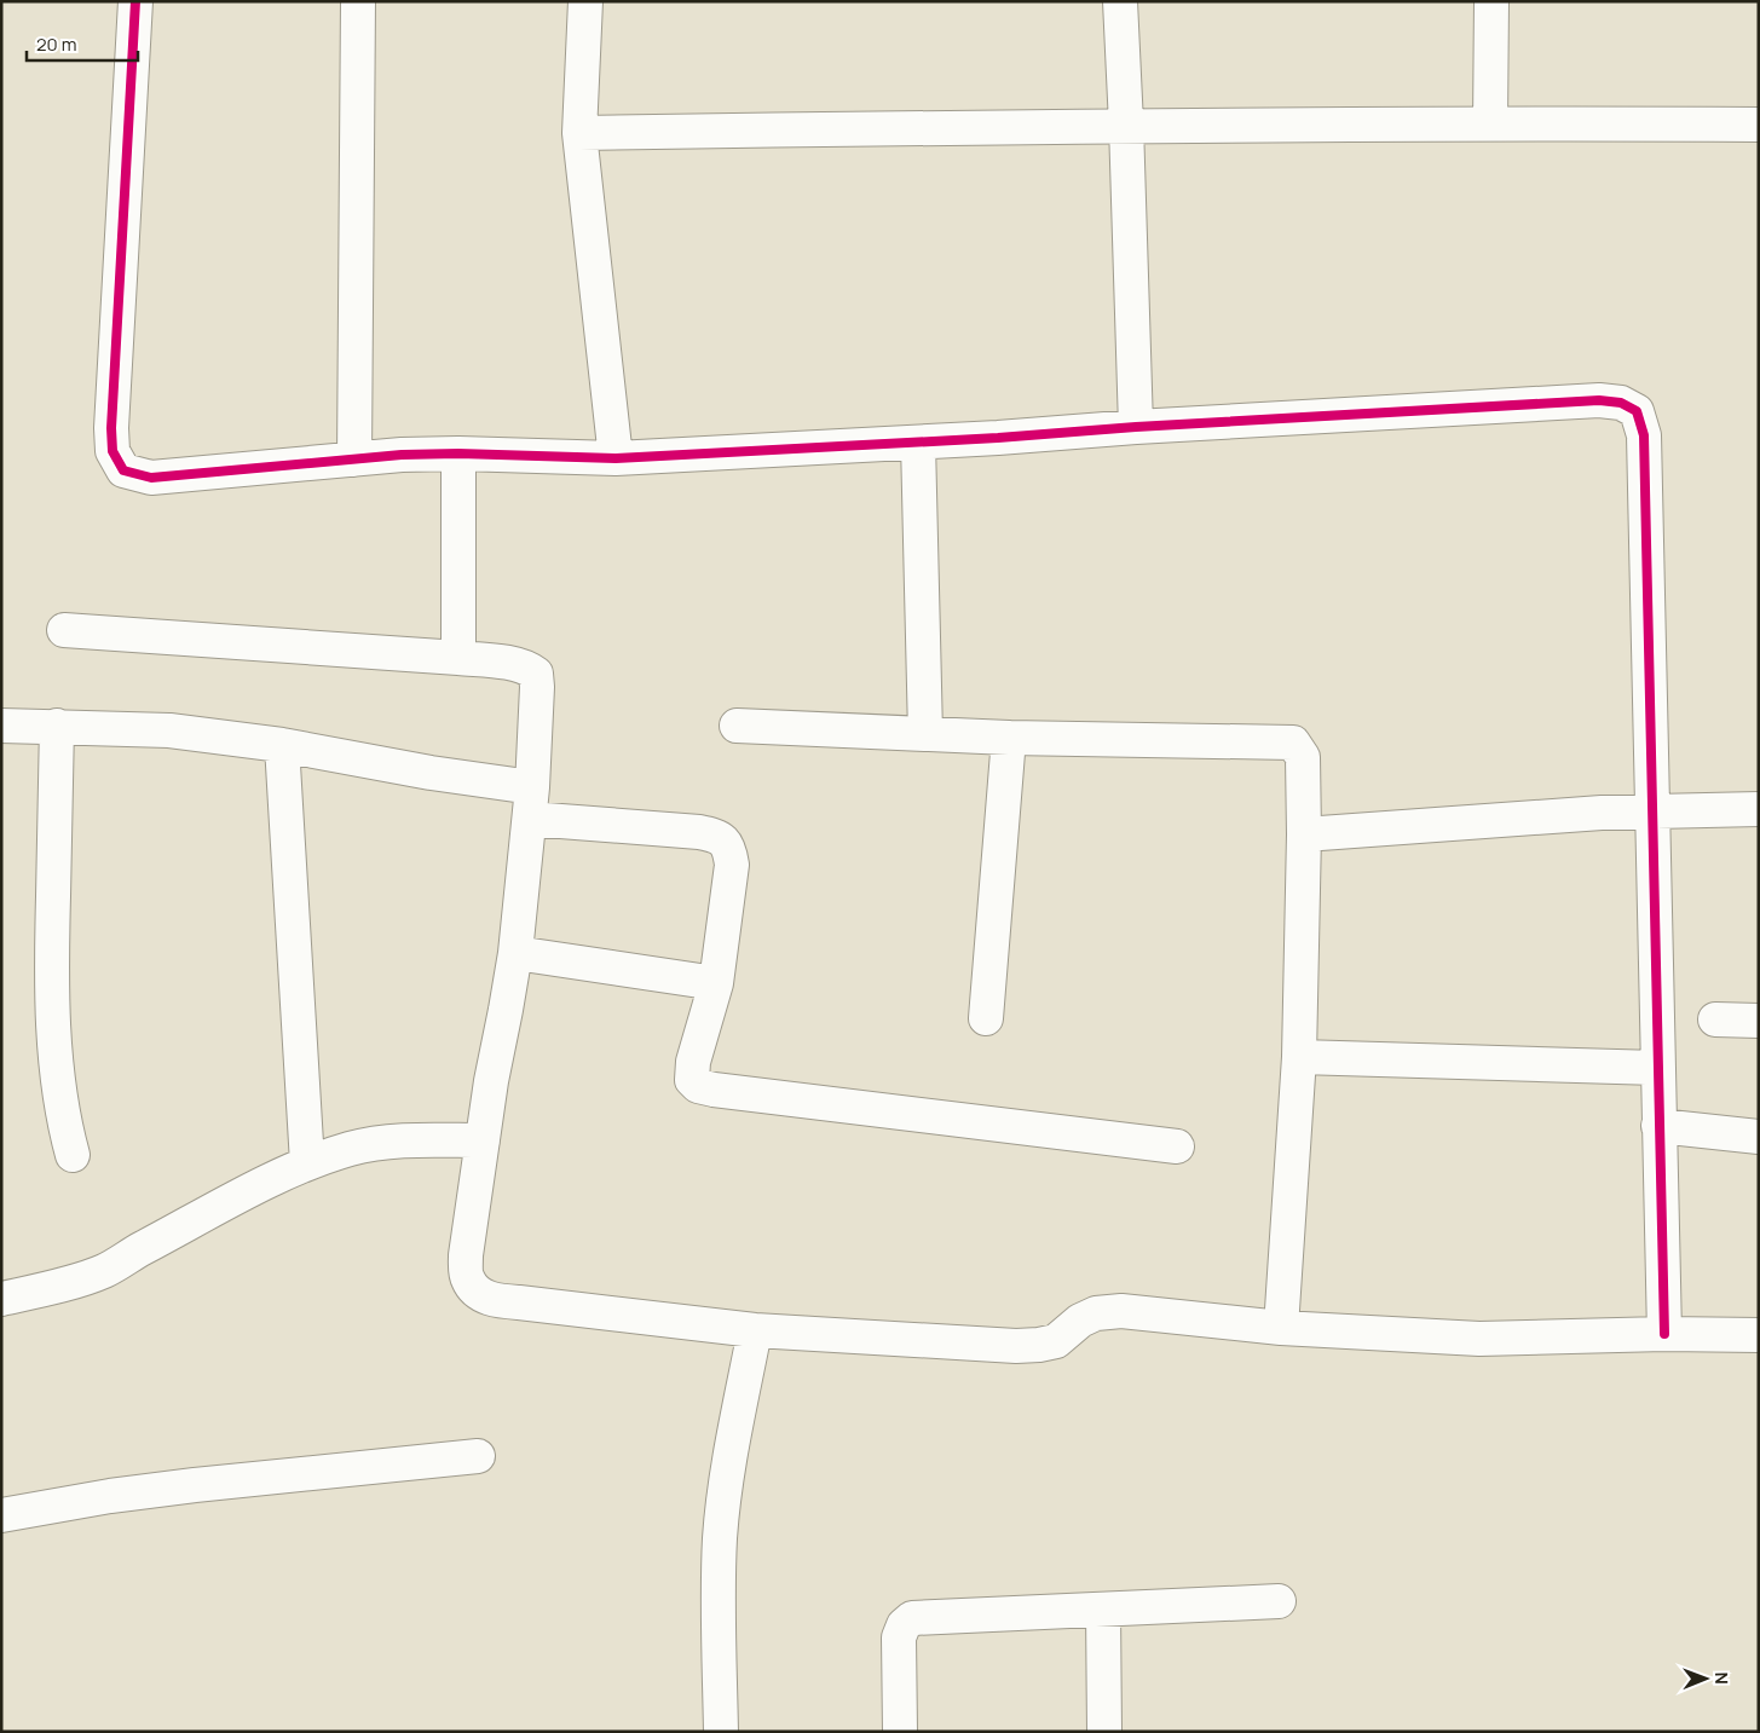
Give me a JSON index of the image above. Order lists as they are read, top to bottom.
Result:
{
  "scale_bar": "20 m",
  "north": "right"
}
